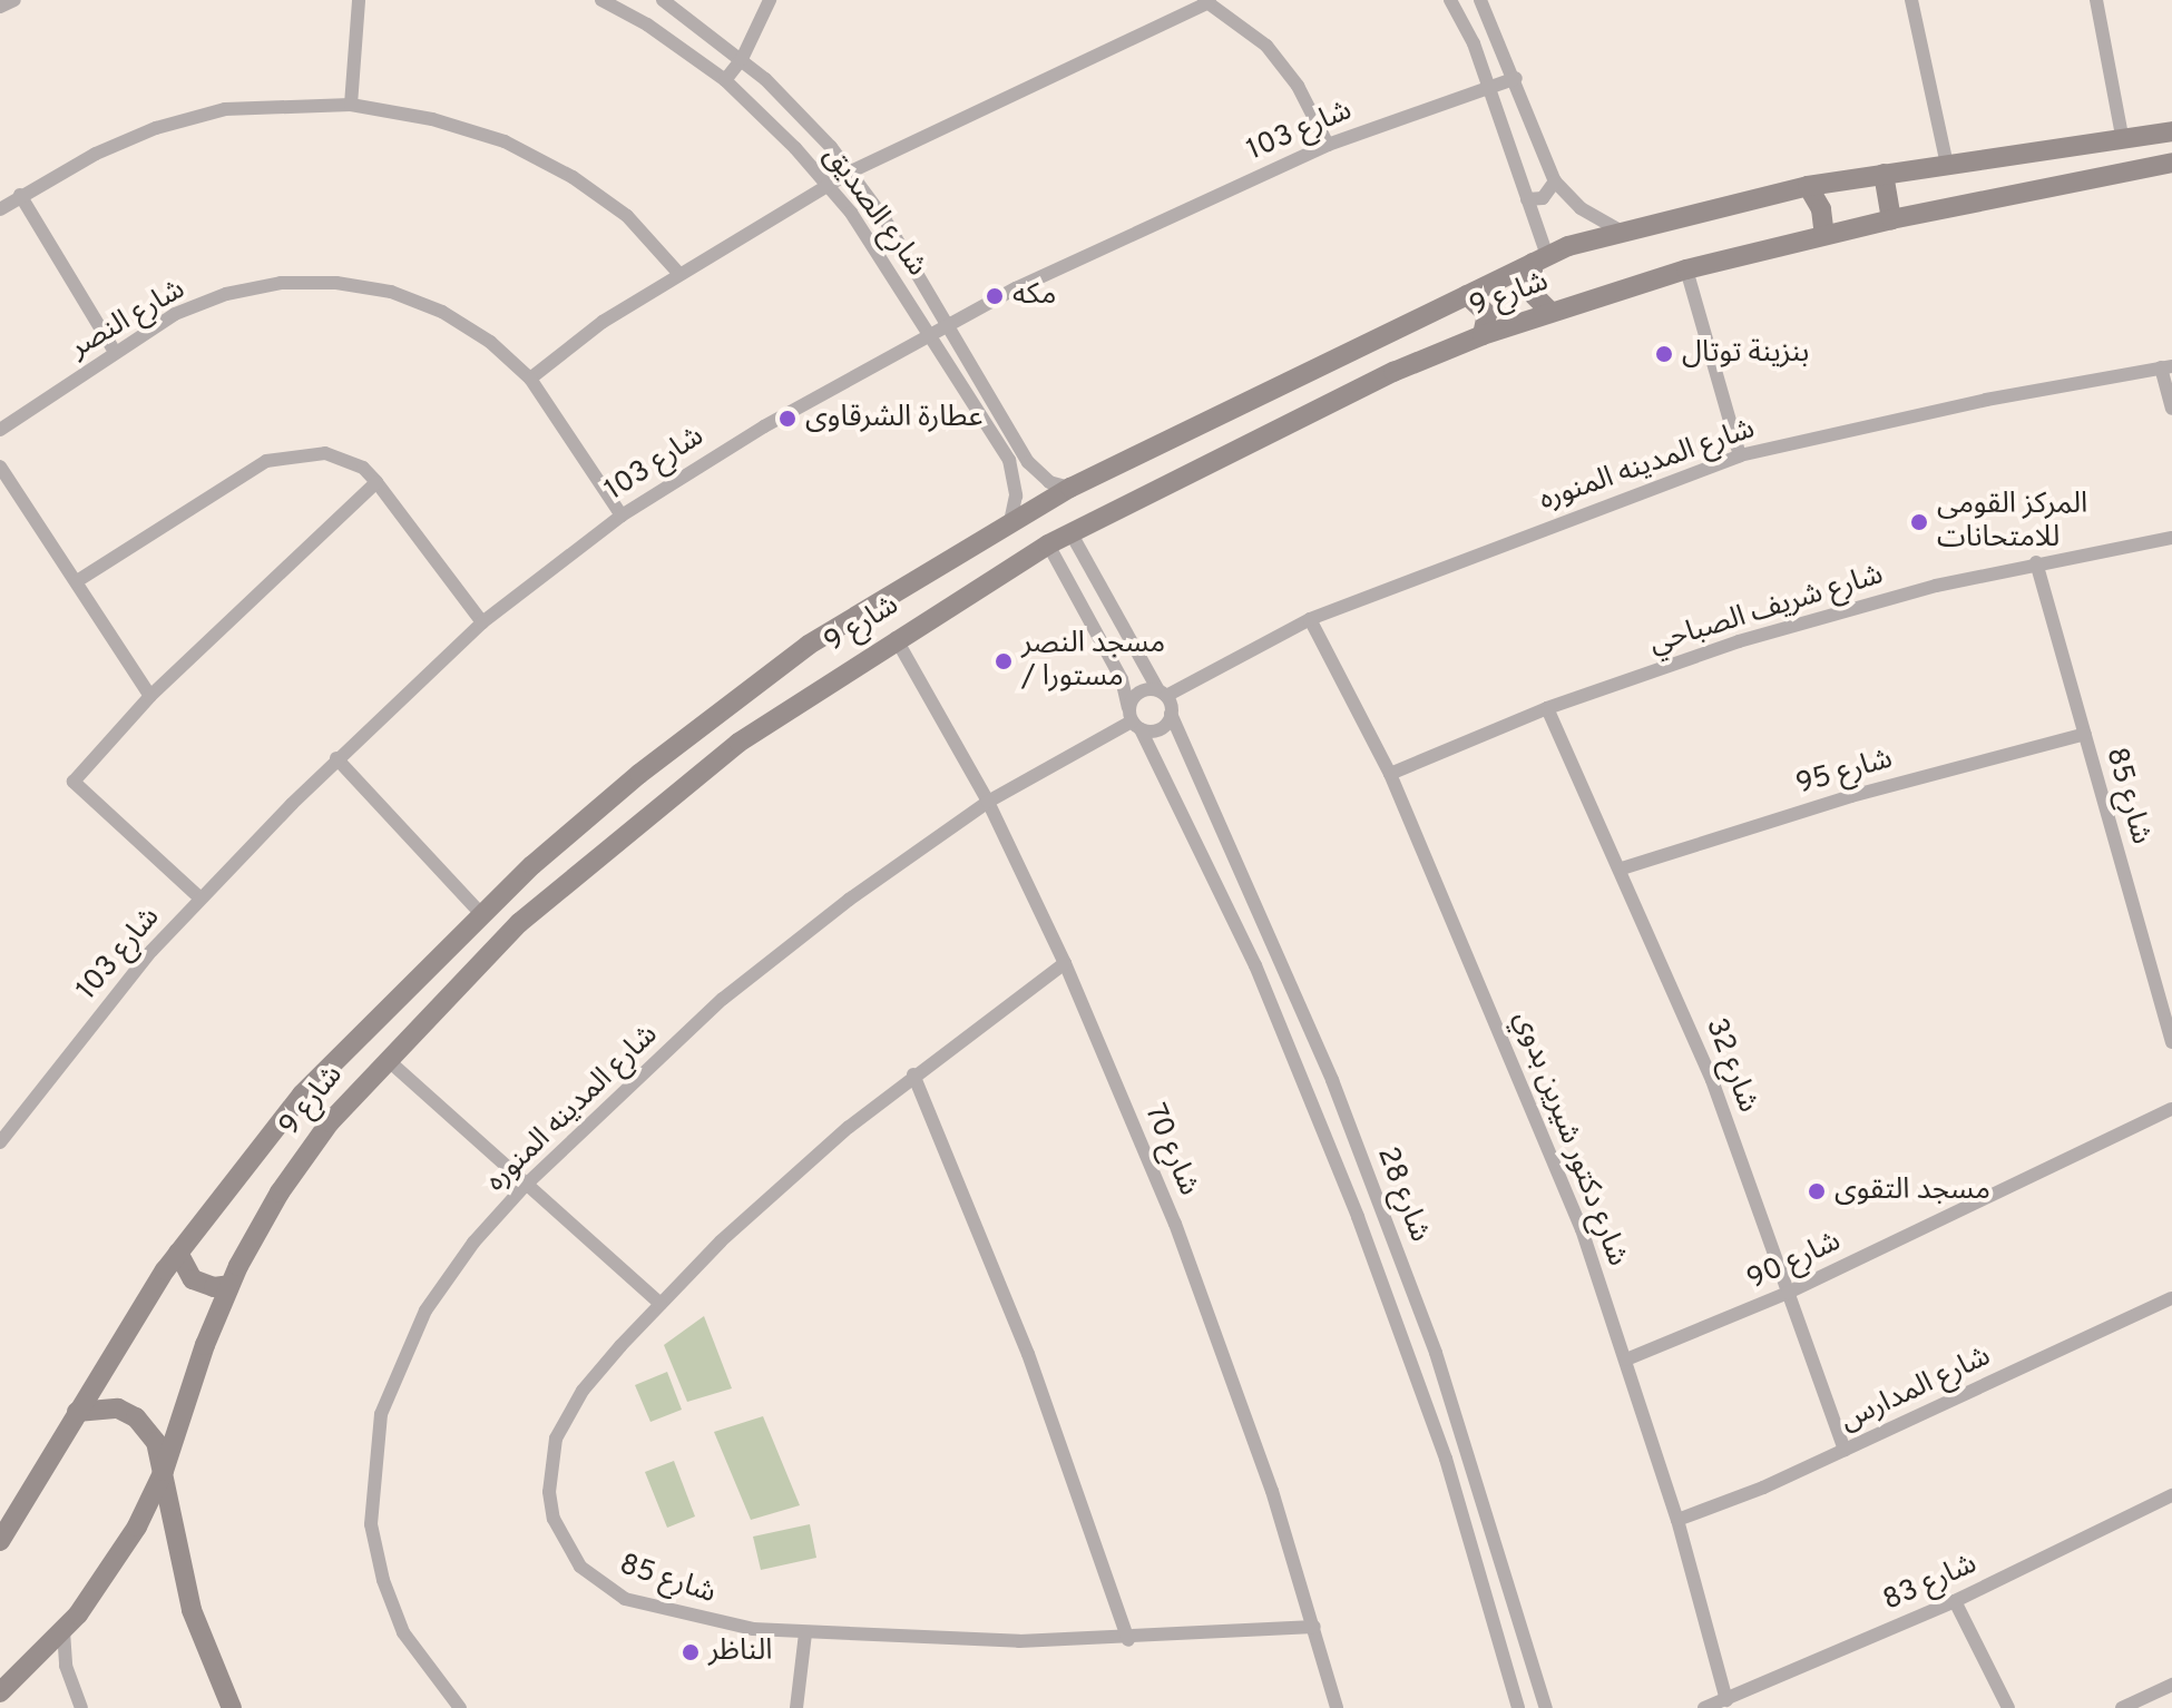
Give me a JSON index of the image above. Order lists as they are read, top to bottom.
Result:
{
  "streets": {
    "main road": ["شارع 9"],
    "street": [
      "شارع 103",
      "شارع الصديق",
      "شارع النصر",
      "شارع المدينه المنوره",
      "شارع شريف الصباحي",
      "شارع 95",
      "شارع 85",
      "شارع 32",
      "شارع دكتور شيرين بدوي",
      "شارع 70",
      "شارع 28",
      "شارع 90",
      "شارع المدارس",
      "شارع 83"
    ]
  },
  "crossings": [
    ["شارع 103", "شارع الصديق"],
    ["شارع 103", "شارع النصر"],
    ["شارع الصديق", "شارع 9"],
    ["شارع 9", "شارع 70"],
    ["شارع 9", "شارع 28"],
    ["شارع المدينه المنوره", "شارع دكتور شيرين بدوي"],
    ["شارع المدينه المنوره", "شارع 70"],
    ["شارع المدينه المنوره", "شارع 28"],
    ["شارع شريف الصباحي", "شارع 85"],
    ["شارع شريف الصباحي", "شارع 32"],
    ["شارع شريف الصباحي", "شارع دكتور شيرين بدوي"],
    ["شارع 95", "شارع 85"],
    ["شارع 95", "شارع 32"],
    ["شارع 85", "شارع 70"],
    ["شارع 32", "شارع 90"],
    ["شارع 32", "شارع المدارس"],
    ["شارع دكتور شيرين بدوي", "شارع 90"],
    ["شارع دكتور شيرين بدوي", "شارع المدارس"],
    ["شارع دكتور شيرين بدوي", "شارع 83"]
  ],
  "places": [
    "مكه",
    "بنزينة توتال",
    "عطارة الشرقاوى",
    "المركز القومى للامتحانات",
    "مسجد النصر / مستورا",
    "مسجد التقوى",
    "الناظر"
  ]
}
